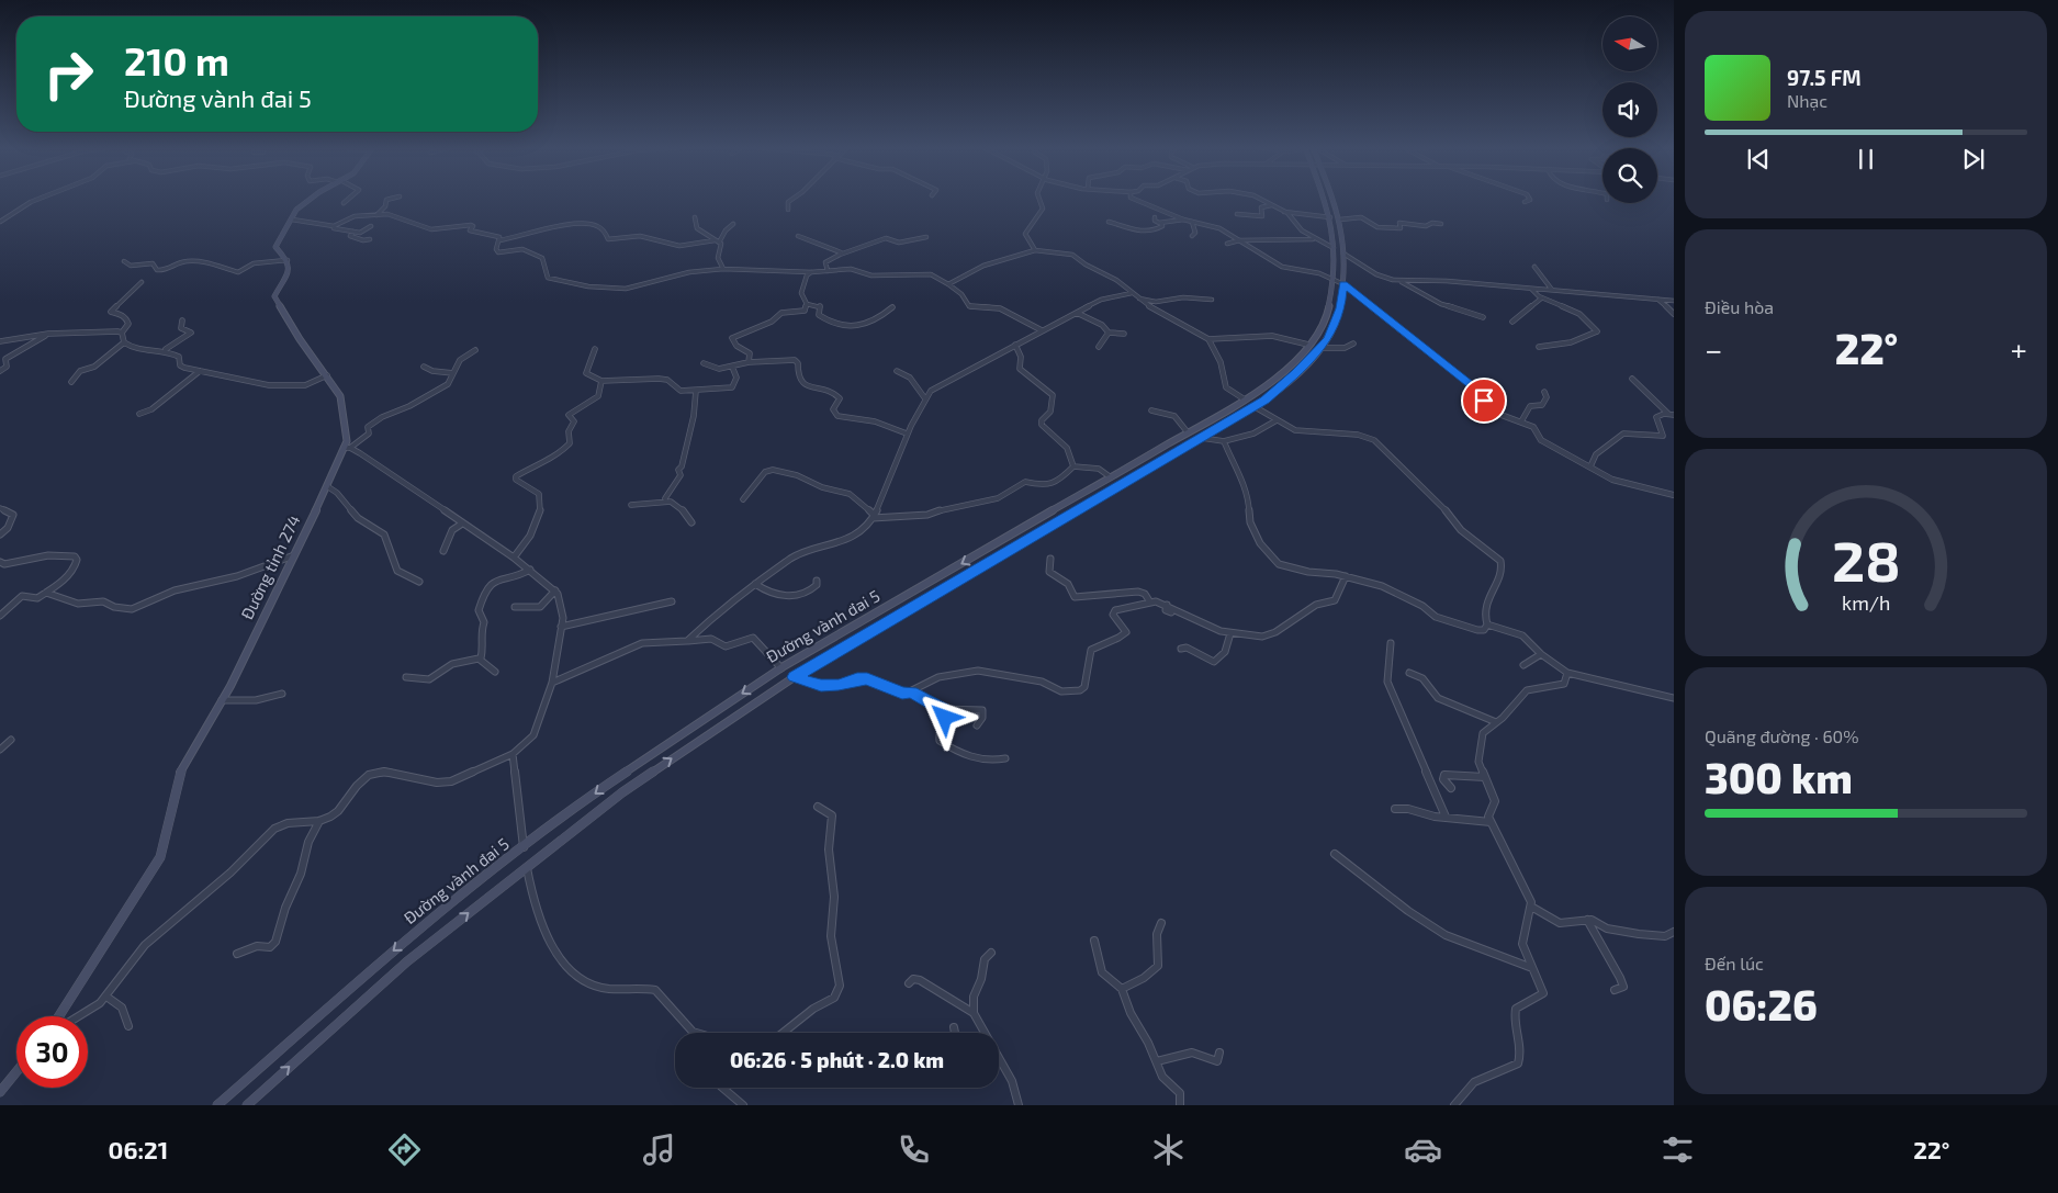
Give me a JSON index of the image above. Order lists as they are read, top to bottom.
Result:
{
  "streets": {
    "main road": ["Đường tỉnh 274", "Đường vành đai 5"]
  },
  "north": "left",
  "page": {
    "turn": ["210 m", "Đường vành đai 5"],
    "song": ["97.5 FM", "Nhạc"],
    "tile": [
      "Điều hòa",
      ["Quãng đường · 60%", "300 km"],
      ["Đến lúc", "06:26"]
    ],
    "heat": ["−", "22°", "+"],
    "limit": "30",
    "trip": "06:26 · 5 phút · 2.0 km",
    "tabs": ["06:21", "22°"],
    "gauge": ["28", "km/h"]
  }
}
